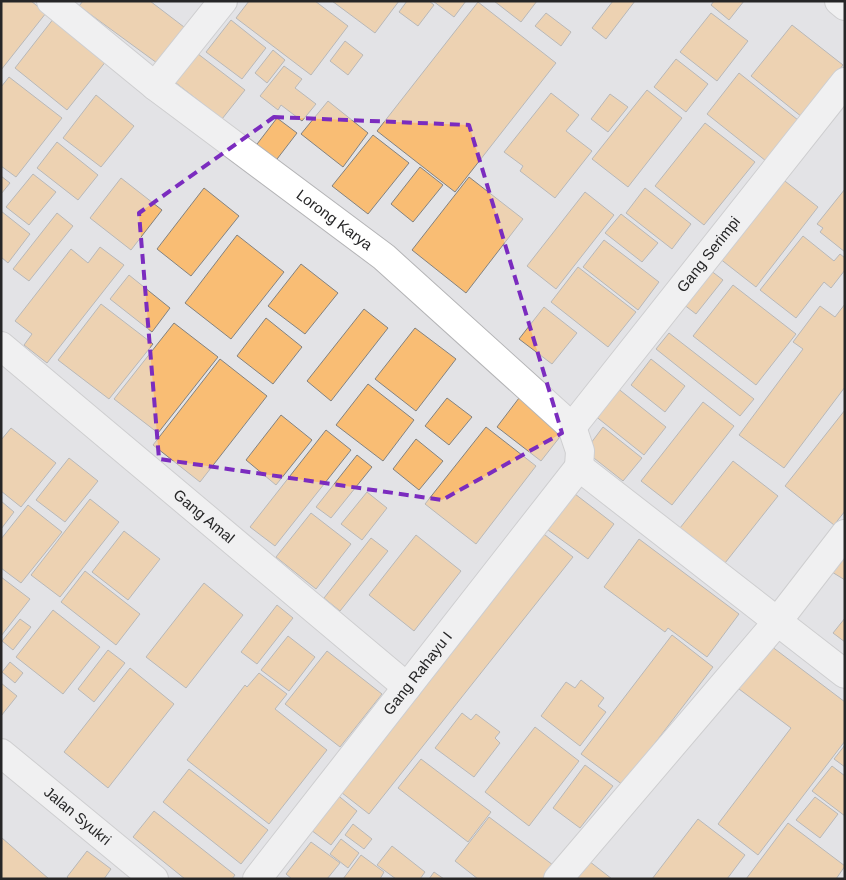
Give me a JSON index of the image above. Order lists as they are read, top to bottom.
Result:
{
  "streets": {
    "street": [
      "Lorong Karya",
      "Gang Serimpi",
      "Gang Amal",
      "Gang Rahayu I",
      "Jalan Syukri"
    ]
  },
  "crossings": [
    ["Lorong Karya", "Gang Serimpi"],
    ["Lorong Karya", "Gang Rahayu I"],
    ["Gang Amal", "Gang Rahayu I"]
  ]
}
